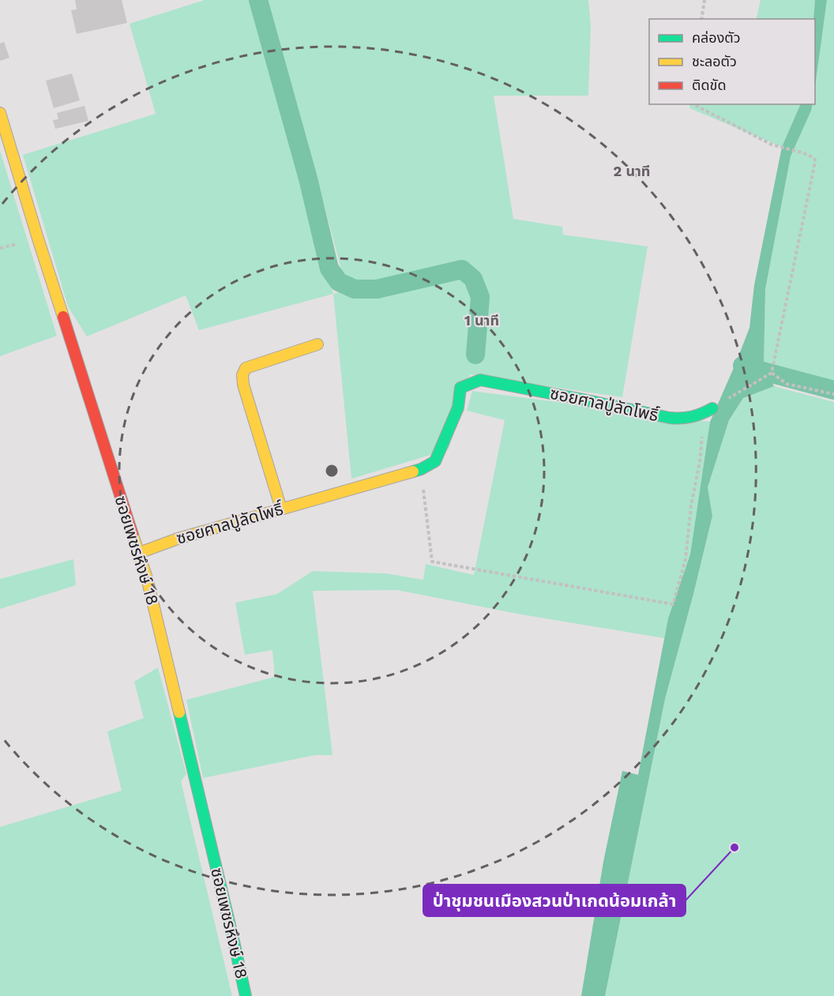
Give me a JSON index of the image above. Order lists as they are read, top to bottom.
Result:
{
  "streets": {
    "street": ["ซอยศาลปู่ลัดโพธิ์", "ซอยเพชรหึงษ์ 18"]
  },
  "crossings": [
    ["ซอยศาลปู่ลัดโพธิ์", "ซอยเพชรหึงษ์ 18"]
  ],
  "places": ["ป่าชุมชนเมืองสวนป่าเกดน้อมเกล้า"],
  "legend": ["คล่องตัว", "ชะลอตัว", "ติดขัด"],
  "rings": ["2 นาที", "1 นาที"]
}
